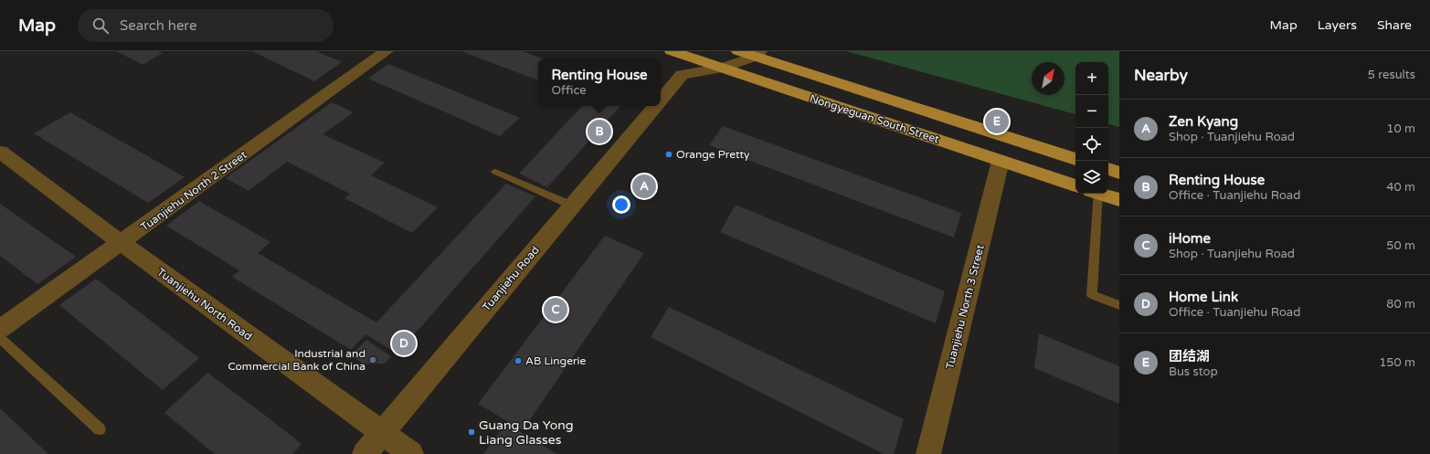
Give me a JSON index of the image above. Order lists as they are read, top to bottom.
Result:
{
  "streets": {
    "main road": ["Nongyeguan South Street"],
    "street": [
      "Tuanjiehu North 2 Street",
      "Tuanjiehu Road",
      "Tuanjiehu North Road",
      "Tuanjiehu North 3 Street"
    ]
  },
  "crossings": [
    ["Nongyeguan South Street", "Tuanjiehu Road"],
    ["Nongyeguan South Street", "Tuanjiehu North 3 Street"],
    ["Tuanjiehu North 2 Street", "Tuanjiehu North Road"],
    ["Tuanjiehu Road", "Tuanjiehu North Road"]
  ],
  "places": [
    "Orange Pretty",
    "Industrial and Commercial Bank of China",
    "AB Lingerie",
    "Guang Da Yong Liang Glasses"
  ],
  "north": "top right",
  "page": {
    "header": "Map",
    "search": "Search here",
    "nav": ["Map", "Layers", "Share"],
    "heading": ["Nearby", "5 results"],
    "popup": ["Renting House", "Office"],
    "map_buttons": ["+", "−"],
    "list": [
      {
        "mark": "A",
        "name": "Zen Kyang",
        "note": "Shop · Tuanjiehu Road",
        "value": "10 m"
      },
      {
        "mark": "B",
        "name": "Renting House",
        "note": "Office · Tuanjiehu Road",
        "value": "40 m"
      },
      {
        "mark": "C",
        "name": "iHome",
        "note": "Shop · Tuanjiehu Road",
        "value": "50 m"
      },
      {
        "mark": "D",
        "name": "Home Link",
        "note": "Office · Tuanjiehu Road",
        "value": "80 m"
      },
      {
        "mark": "E",
        "name": "团结湖",
        "note": "Bus stop",
        "value": "150 m"
      }
    ],
    "pins": [
      "E",
      "B",
      "A",
      "C",
      "D"
    ]
  }
}
